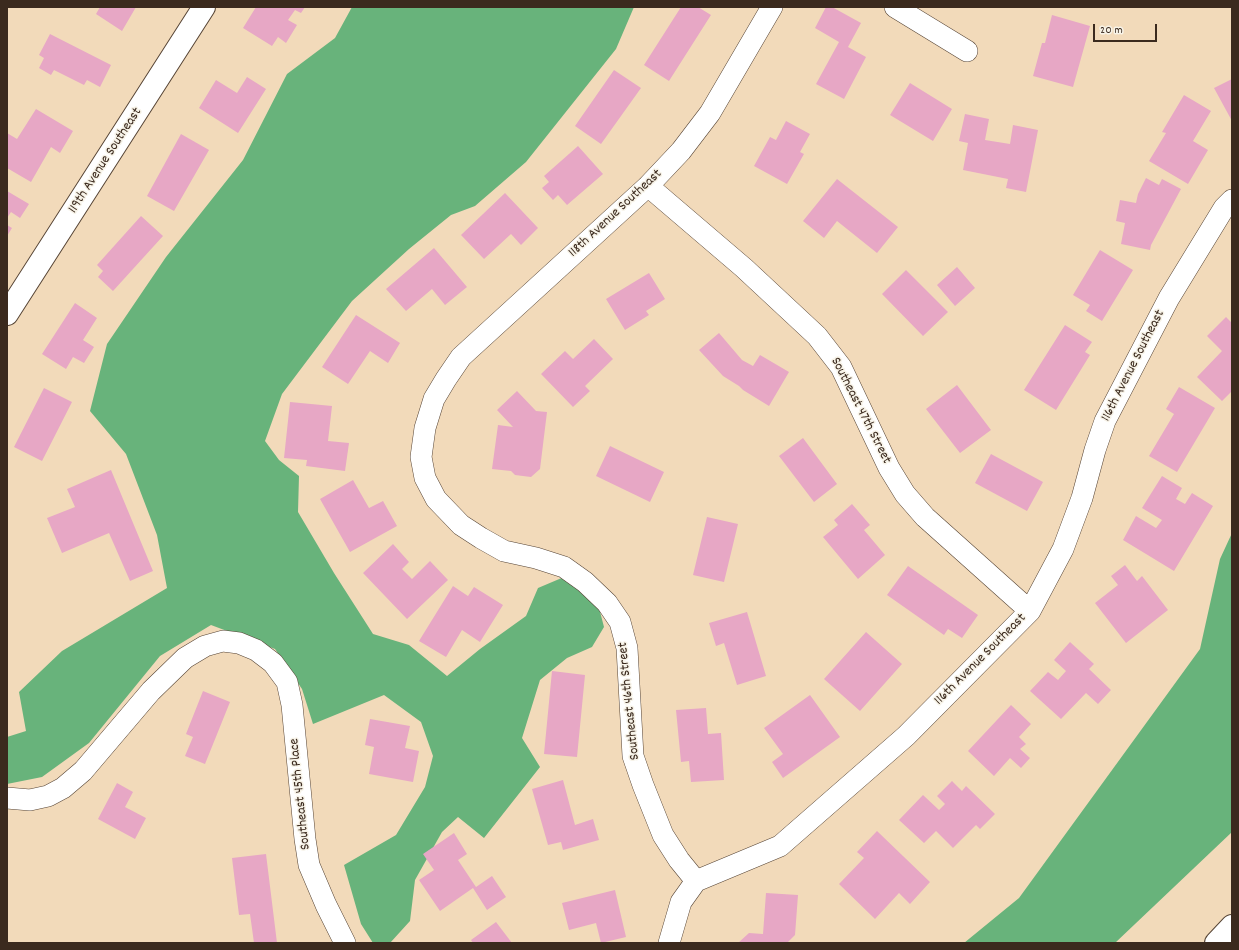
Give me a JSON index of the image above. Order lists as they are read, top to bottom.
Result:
{
  "streets": {
    "main road": ["119th Avenue Southeast"],
    "street": [
      "118th Avenue Southeast",
      "116th Avenue Southeast",
      "Southeast 47th Street",
      "Southeast 46th Street",
      "Southeast 45th Place"
    ]
  },
  "crossings": [
    ["118th Avenue Southeast", "Southeast 47th Street"],
    ["118th Avenue Southeast", "Southeast 46th Street"],
    ["116th Avenue Southeast", "Southeast 47th Street"],
    ["116th Avenue Southeast", "Southeast 46th Street"]
  ],
  "scale_bar": "20 m"
}
